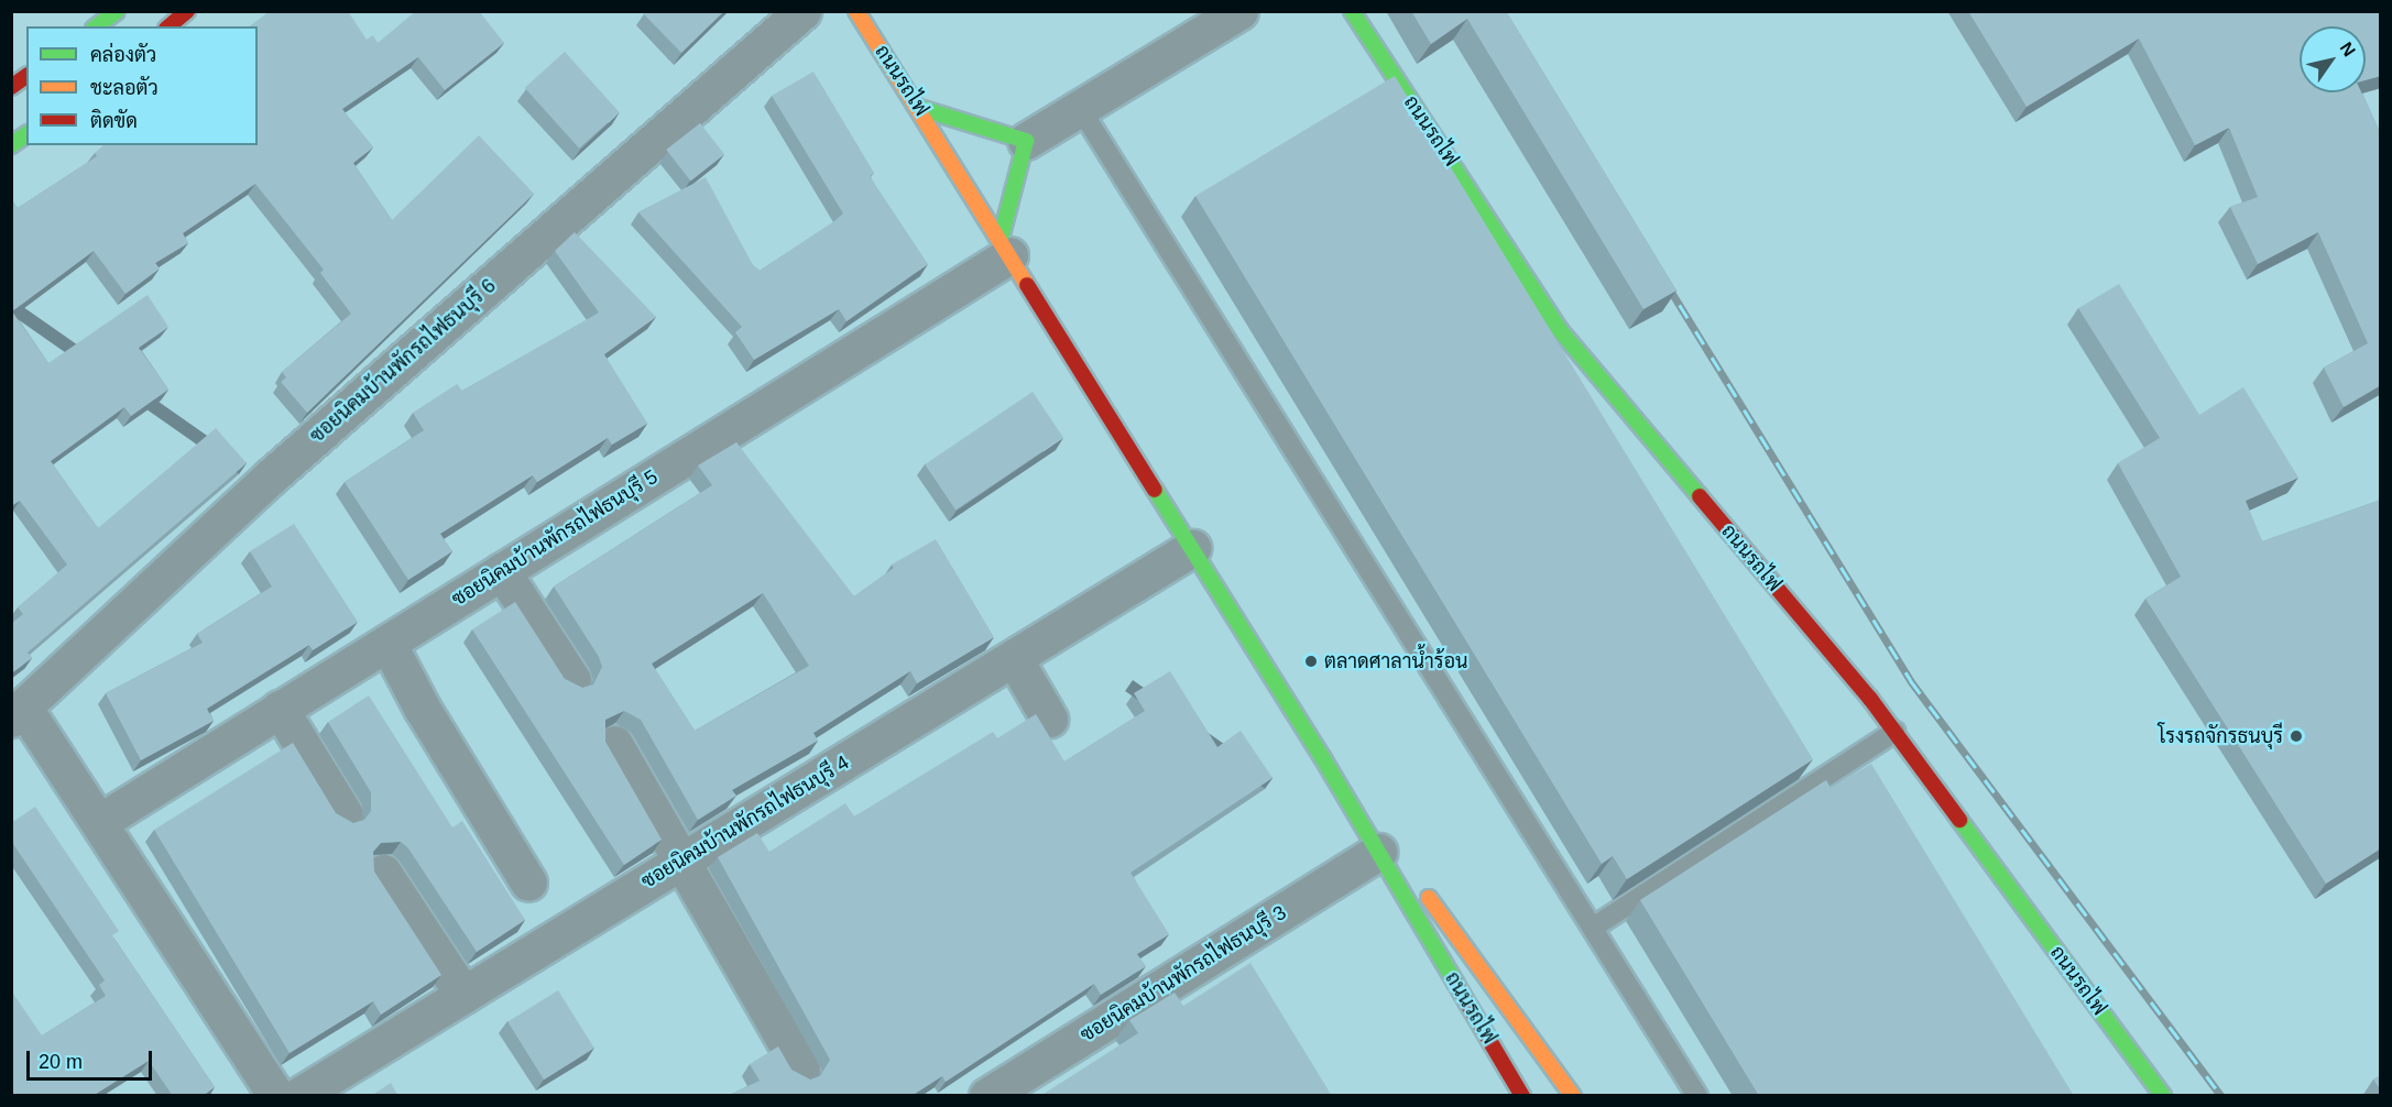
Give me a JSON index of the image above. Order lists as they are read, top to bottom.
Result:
{
  "streets": {
    "street": [
      "ถนนรถไฟ",
      "ซอยนิคมบ้านพักรถไฟธนบุรี 6",
      "ซอยนิคมบ้านพักรถไฟธนบุรี 5",
      "ซอยนิคมบ้านพักรถไฟธนบุรี 4",
      "ซอยนิคมบ้านพักรถไฟธนบุรี 3"
    ]
  },
  "crossings": [
    ["ถนนรถไฟ", "ซอยนิคมบ้านพักรถไฟธนบุรี 5"],
    ["ถนนรถไฟ", "ซอยนิคมบ้านพักรถไฟธนบุรี 4"],
    ["ถนนรถไฟ", "ซอยนิคมบ้านพักรถไฟธนบุรี 3"]
  ],
  "places": ["ตลาดศาลาน้ำร้อน", "โรงรถจักรธนบุรี"],
  "legend": ["คล่องตัว", "ชะลอตัว", "ติดขัด"],
  "scale_bar": "20 m",
  "north": "top right"
}
